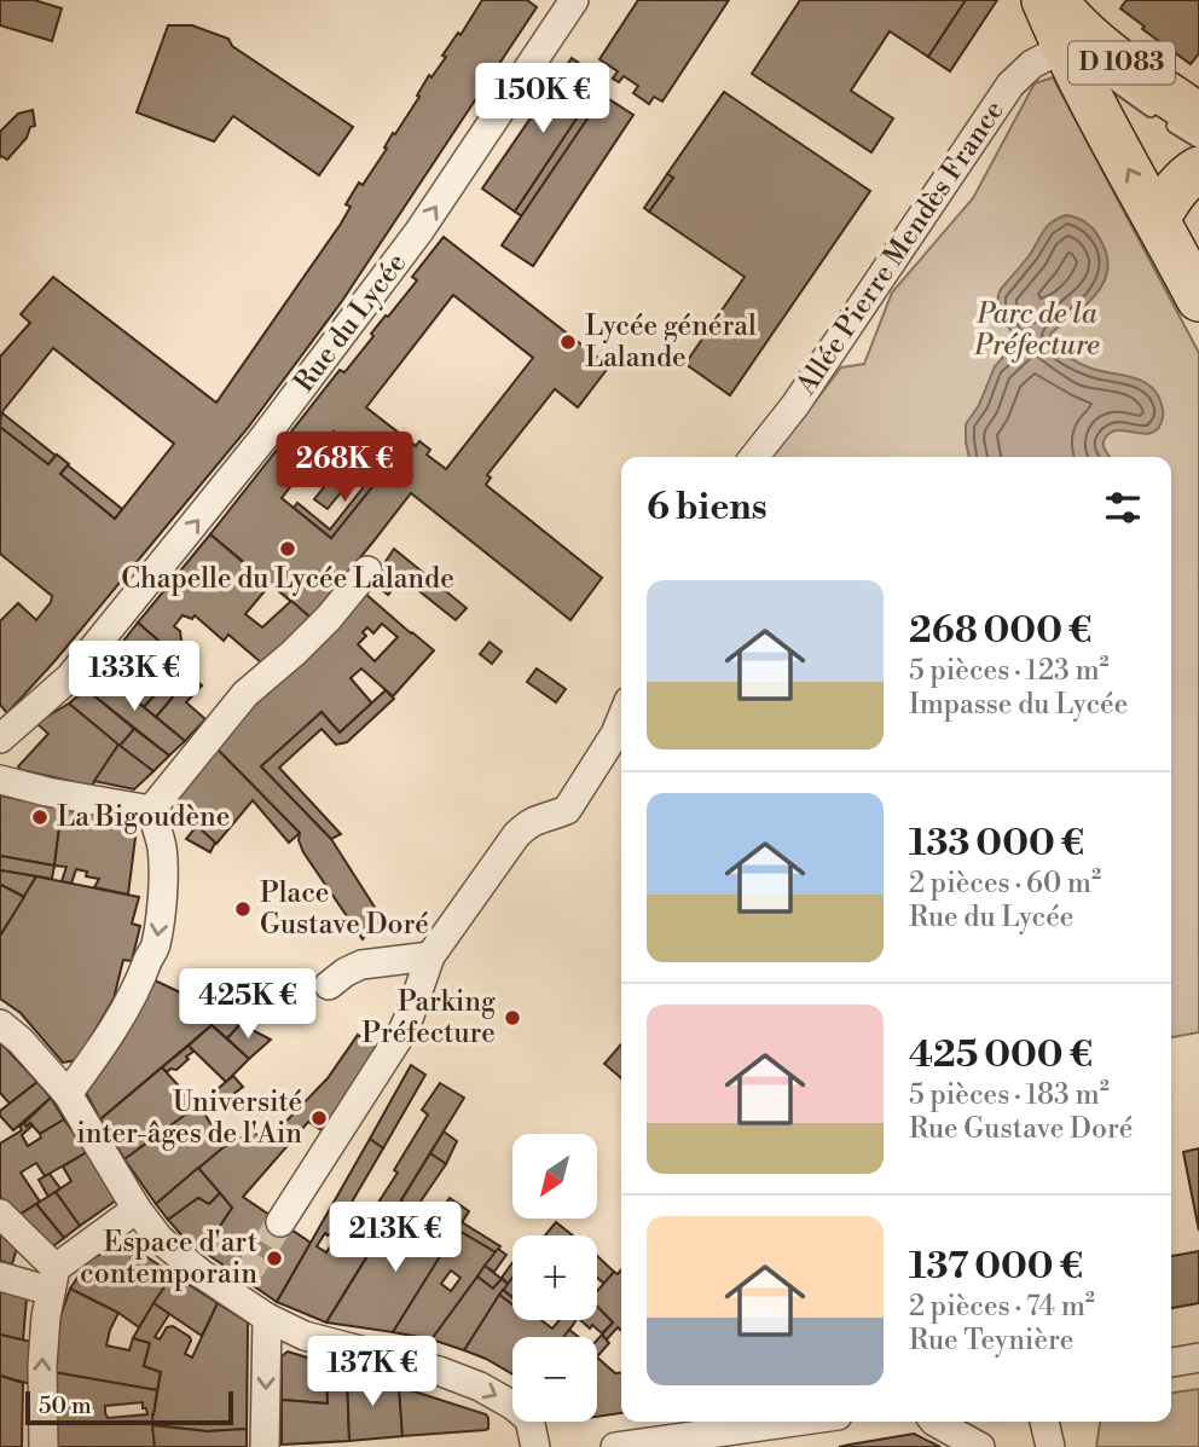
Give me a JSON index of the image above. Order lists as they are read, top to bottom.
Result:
{
  "streets": {
    "main road": ["D 1083"],
    "street": ["Allée Pierre Mendès France", "Rue du Lycée"]
  },
  "crossings": [
    ["D 1083", "Allée Pierre Mendès France"]
  ],
  "parks": ["Parc de la Préfecture"],
  "places": [
    "Lycée général Lalande",
    "Chapelle du Lycée Lalande",
    "La Bigoudène",
    "Place Gustave Doré",
    "Parking Préfecture",
    "Université inter-âges de l'Ain",
    "Espace d'art contemporain"
  ],
  "scale_bar": "50 m",
  "north": "bottom left",
  "page": {
    "price": [
      "150K €",
      "268K €",
      "133K €",
      "425K €",
      "213K €",
      "137K €"
    ],
    "heading": "6 biens",
    "list": [
      {
        "name": "268 000 €",
        "note": "5 pièces · 123 m² · Impasse du Lycée"
      },
      {
        "name": "133 000 €",
        "note": "2 pièces · 60 m² · Rue du Lycée"
      },
      {
        "name": "425 000 €",
        "note": "5 pièces · 183 m² · Rue Gustave Doré"
      },
      {
        "name": "137 000 €",
        "note": "2 pièces · 74 m² · Rue Teynière"
      }
    ],
    "map_buttons": ["+", "−"],
    "scale": "50 m"
  }
}
